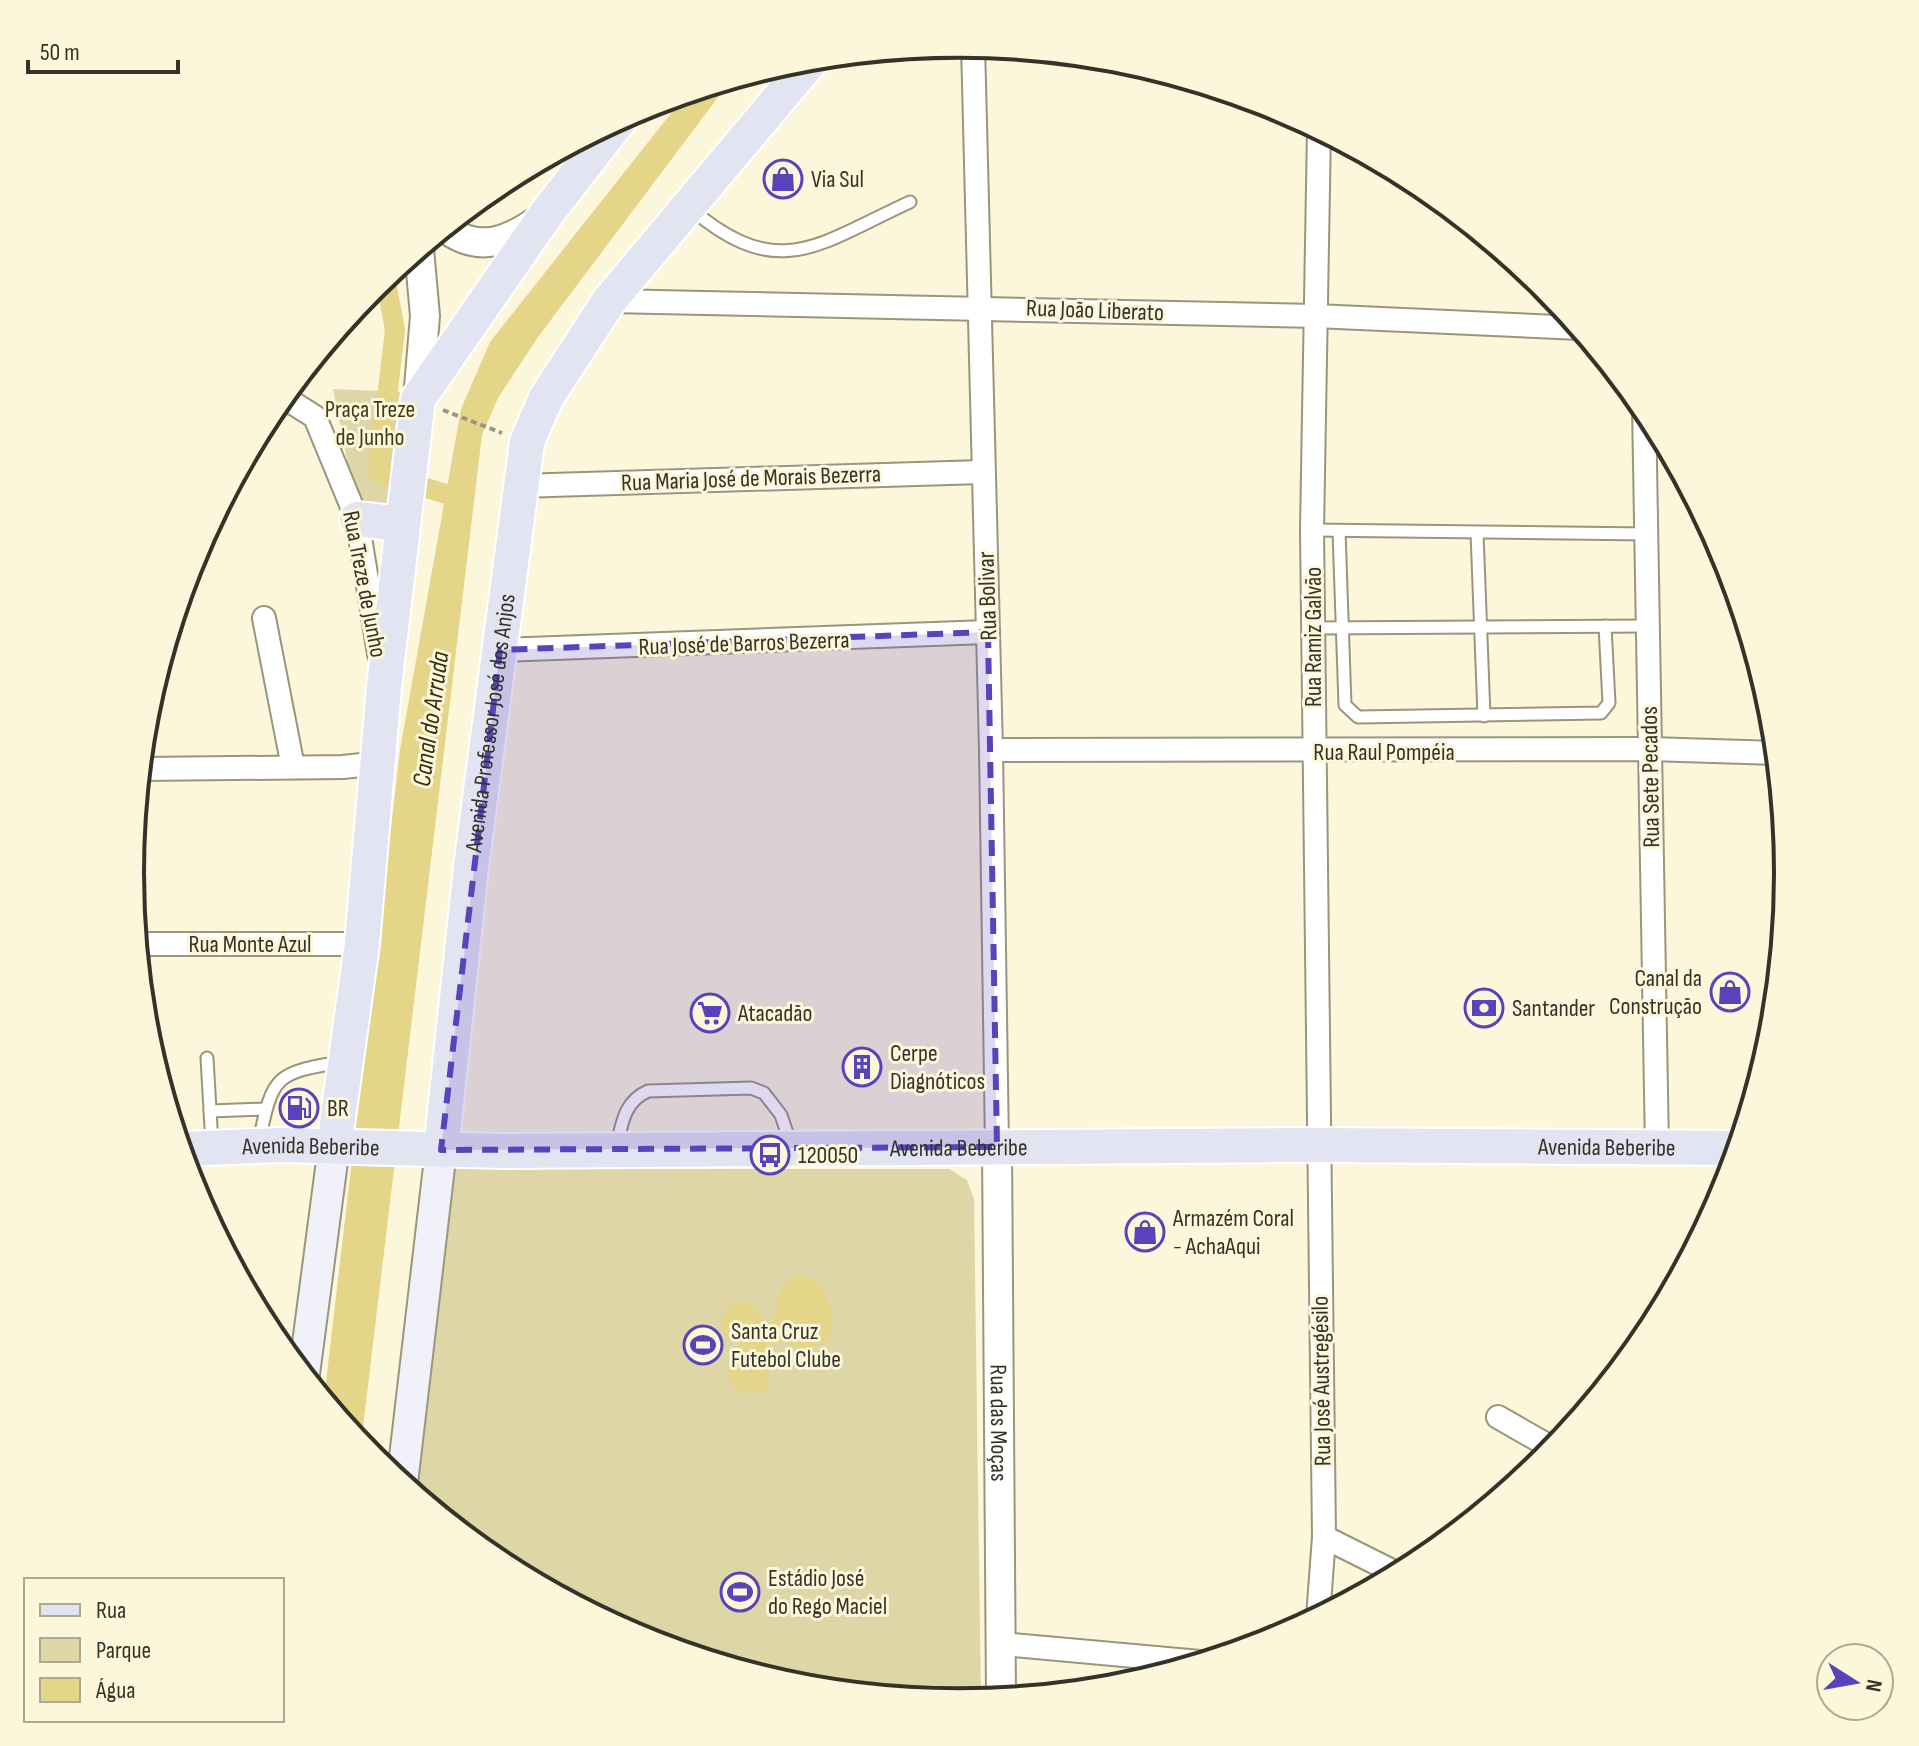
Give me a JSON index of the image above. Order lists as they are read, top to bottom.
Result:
{
  "streets": {
    "main road": ["Avenida Professor José dos Anjos", "Avenida Beberibe"],
    "street": [
      "Rua João Liberato",
      "Rua Maria José de Morais Bezerra",
      "Rua Treze de Junho",
      "Rua Bolivar",
      "Rua Ramiz Galvão",
      "Rua José de Barros Bezerra",
      "Rua Raul Pompéia",
      "Rua Sete Pecados",
      "Rua Monte Azul",
      "Rua José Austregésilo",
      "Rua das Moças"
    ]
  },
  "crossings": [
    ["Rua João Liberato", "Rua Bolivar"],
    ["Rua João Liberato", "Rua Ramiz Galvão"],
    ["Rua João Liberato", "Avenida Professor José dos Anjos"],
    ["Rua Maria José de Morais Bezerra", "Rua Bolivar"],
    ["Rua Maria José de Morais Bezerra", "Avenida Professor José dos Anjos"],
    ["Rua Bolivar", "Rua José de Barros Bezerra"],
    ["Rua Bolivar", "Rua Raul Pompéia"],
    ["Rua Bolivar", "Avenida Beberibe"],
    ["Rua Bolivar", "Rua das Moças"],
    ["Rua Ramiz Galvão", "Rua Raul Pompéia"],
    ["Rua Ramiz Galvão", "Avenida Beberibe"],
    ["Rua Ramiz Galvão", "Rua José Austregésilo"],
    ["Rua José de Barros Bezerra", "Avenida Professor José dos Anjos"],
    ["Avenida Professor José dos Anjos", "Avenida Beberibe"],
    ["Rua Raul Pompéia", "Rua Sete Pecados"],
    ["Rua Sete Pecados", "Avenida Beberibe"],
    ["Avenida Beberibe", "Rua José Austregésilo"],
    ["Avenida Beberibe", "Rua das Moças"]
  ],
  "water": ["Canal do Arruda"],
  "parks": ["Praça Treze de Junho"],
  "places": {
    "shop": ["Via Sul", "Canal da Construção", "Armazém Coral - AchaAqui"],
    "bank": ["Santander"],
    "supermarket": ["Atacadão"],
    "building": ["Cerpe Diagnóticos"],
    "fuel station": ["BR"],
    "bus stop": ["120050"],
    "sports": ["Santa Cruz Futebol Clube", "Estádio José do Rego Maciel"]
  },
  "legend": ["Rua", "Parque", "Água"],
  "scale_bar": "50 m",
  "north": "right"
}
